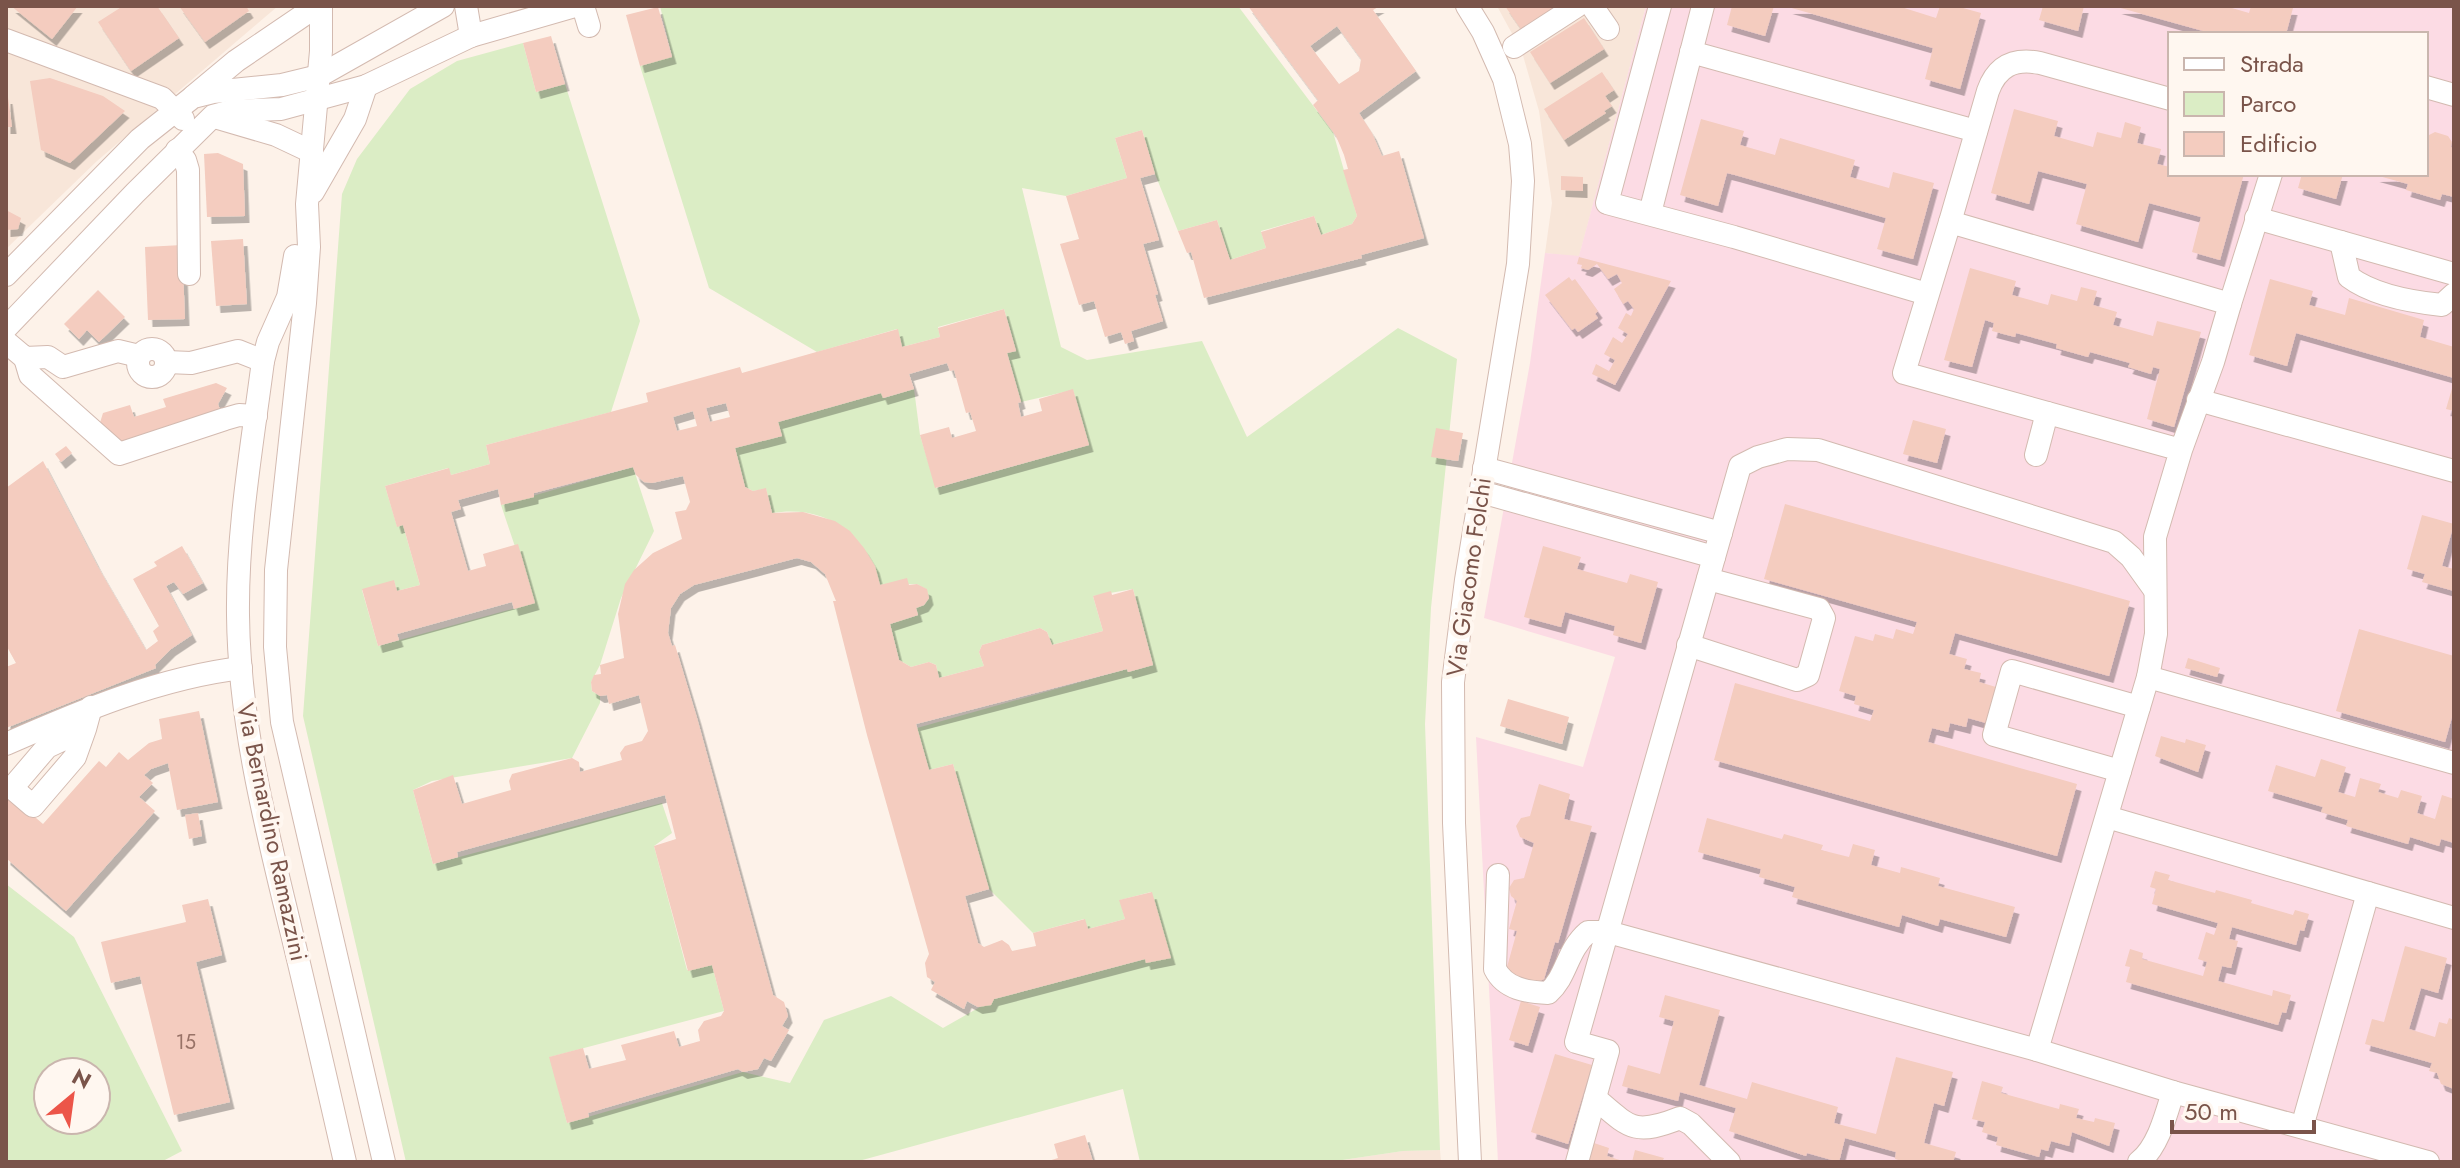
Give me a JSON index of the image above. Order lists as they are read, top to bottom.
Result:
{
  "streets": {
    "street": ["Via Giacomo Folchi", "Via Bernardino Ramazzini"]
  },
  "house_numbers": ["15"],
  "legend": ["Strada", "Parco", "Edificio"],
  "scale_bar": "50 m",
  "north": "top right"
}
